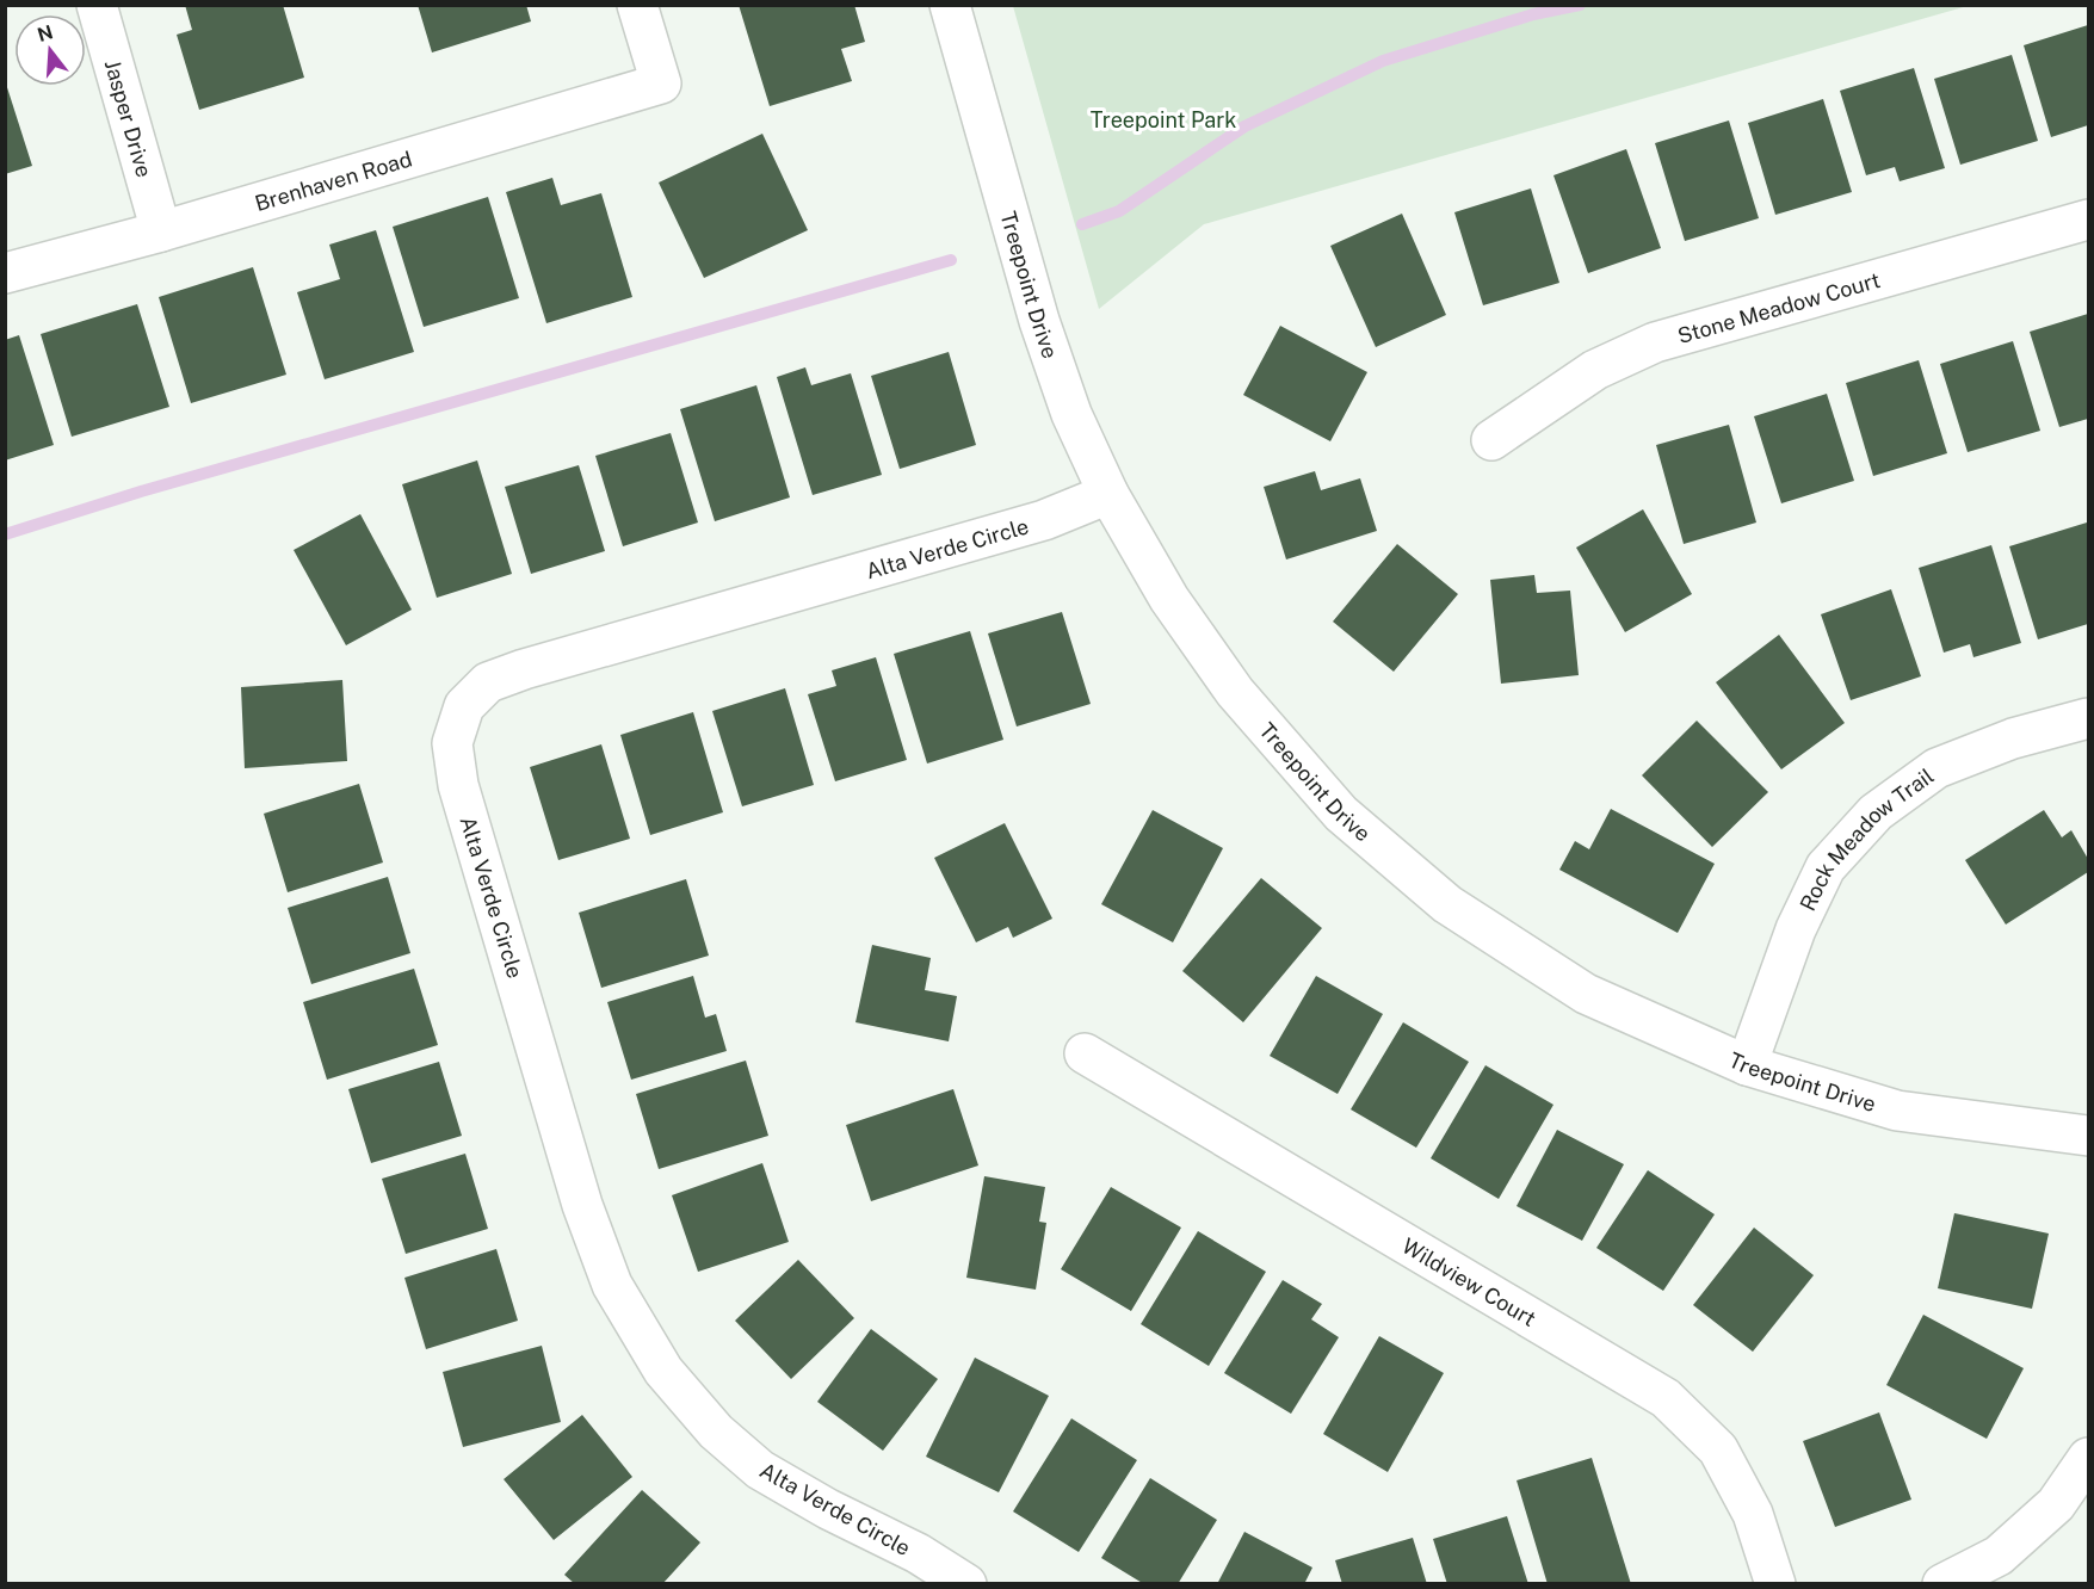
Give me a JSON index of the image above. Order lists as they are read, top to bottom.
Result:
{
  "streets": {
    "street": [
      "Jasper Drive",
      "Brenhaven Road",
      "Treepoint Drive",
      "Stone Meadow Court",
      "Alta Verde Circle",
      "Rock Meadow Trail",
      "Wildview Court"
    ]
  },
  "crossings": [
    ["Jasper Drive", "Brenhaven Road"],
    ["Treepoint Drive", "Alta Verde Circle"],
    ["Treepoint Drive", "Rock Meadow Trail"]
  ],
  "parks": ["Treepoint Park"],
  "north": "top"
}
